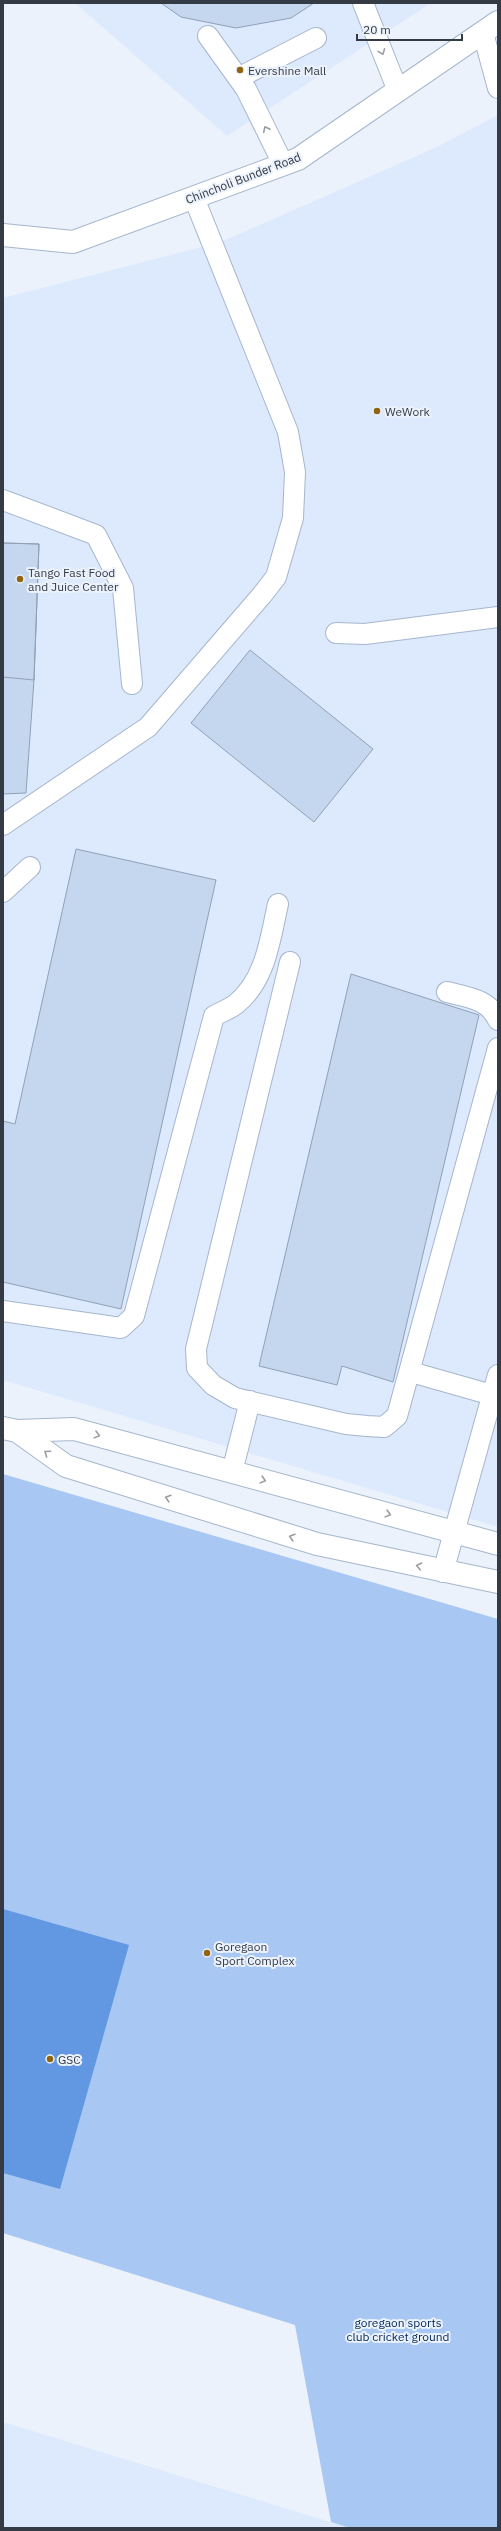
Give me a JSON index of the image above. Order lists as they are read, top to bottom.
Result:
{
  "streets": {
    "street": ["Chincholi Bunder Road"]
  },
  "parks": ["goregaon sports club cricket ground"],
  "places": [
    "Evershine Mall",
    "WeWork",
    "Tango Fast Food and Juice Center",
    "Goregaon Sport Complex",
    "GSC"
  ],
  "scale_bar": "20 m"
}
